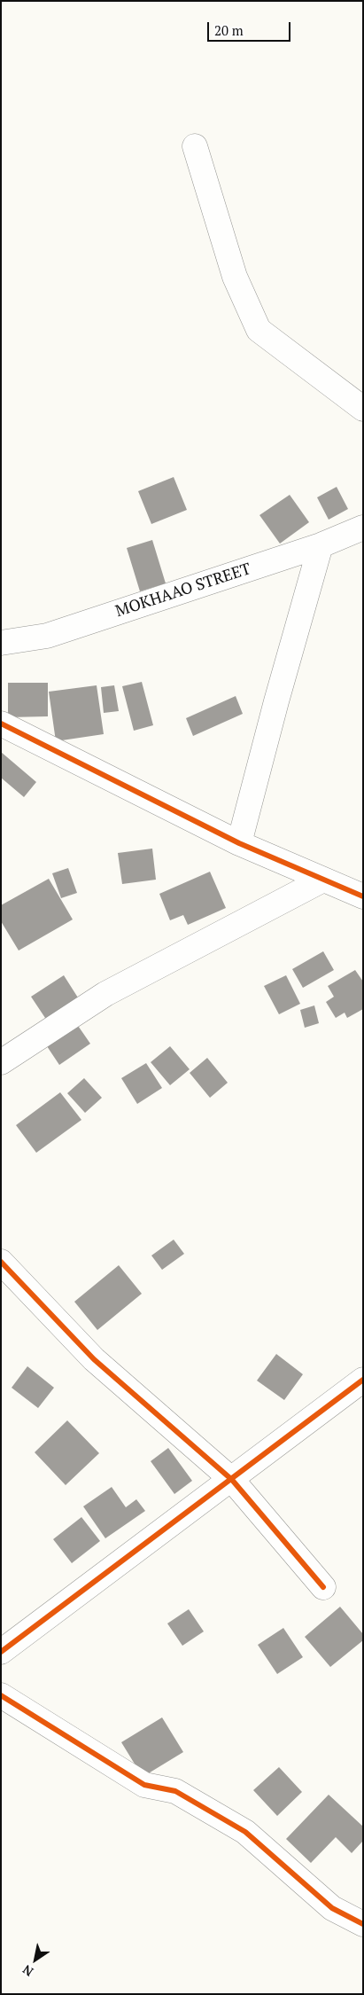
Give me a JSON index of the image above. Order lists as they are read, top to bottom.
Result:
{
  "streets": {
    "street": ["MOKHAAO STREET"]
  },
  "scale_bar": "20 m",
  "north": "bottom left"
}
